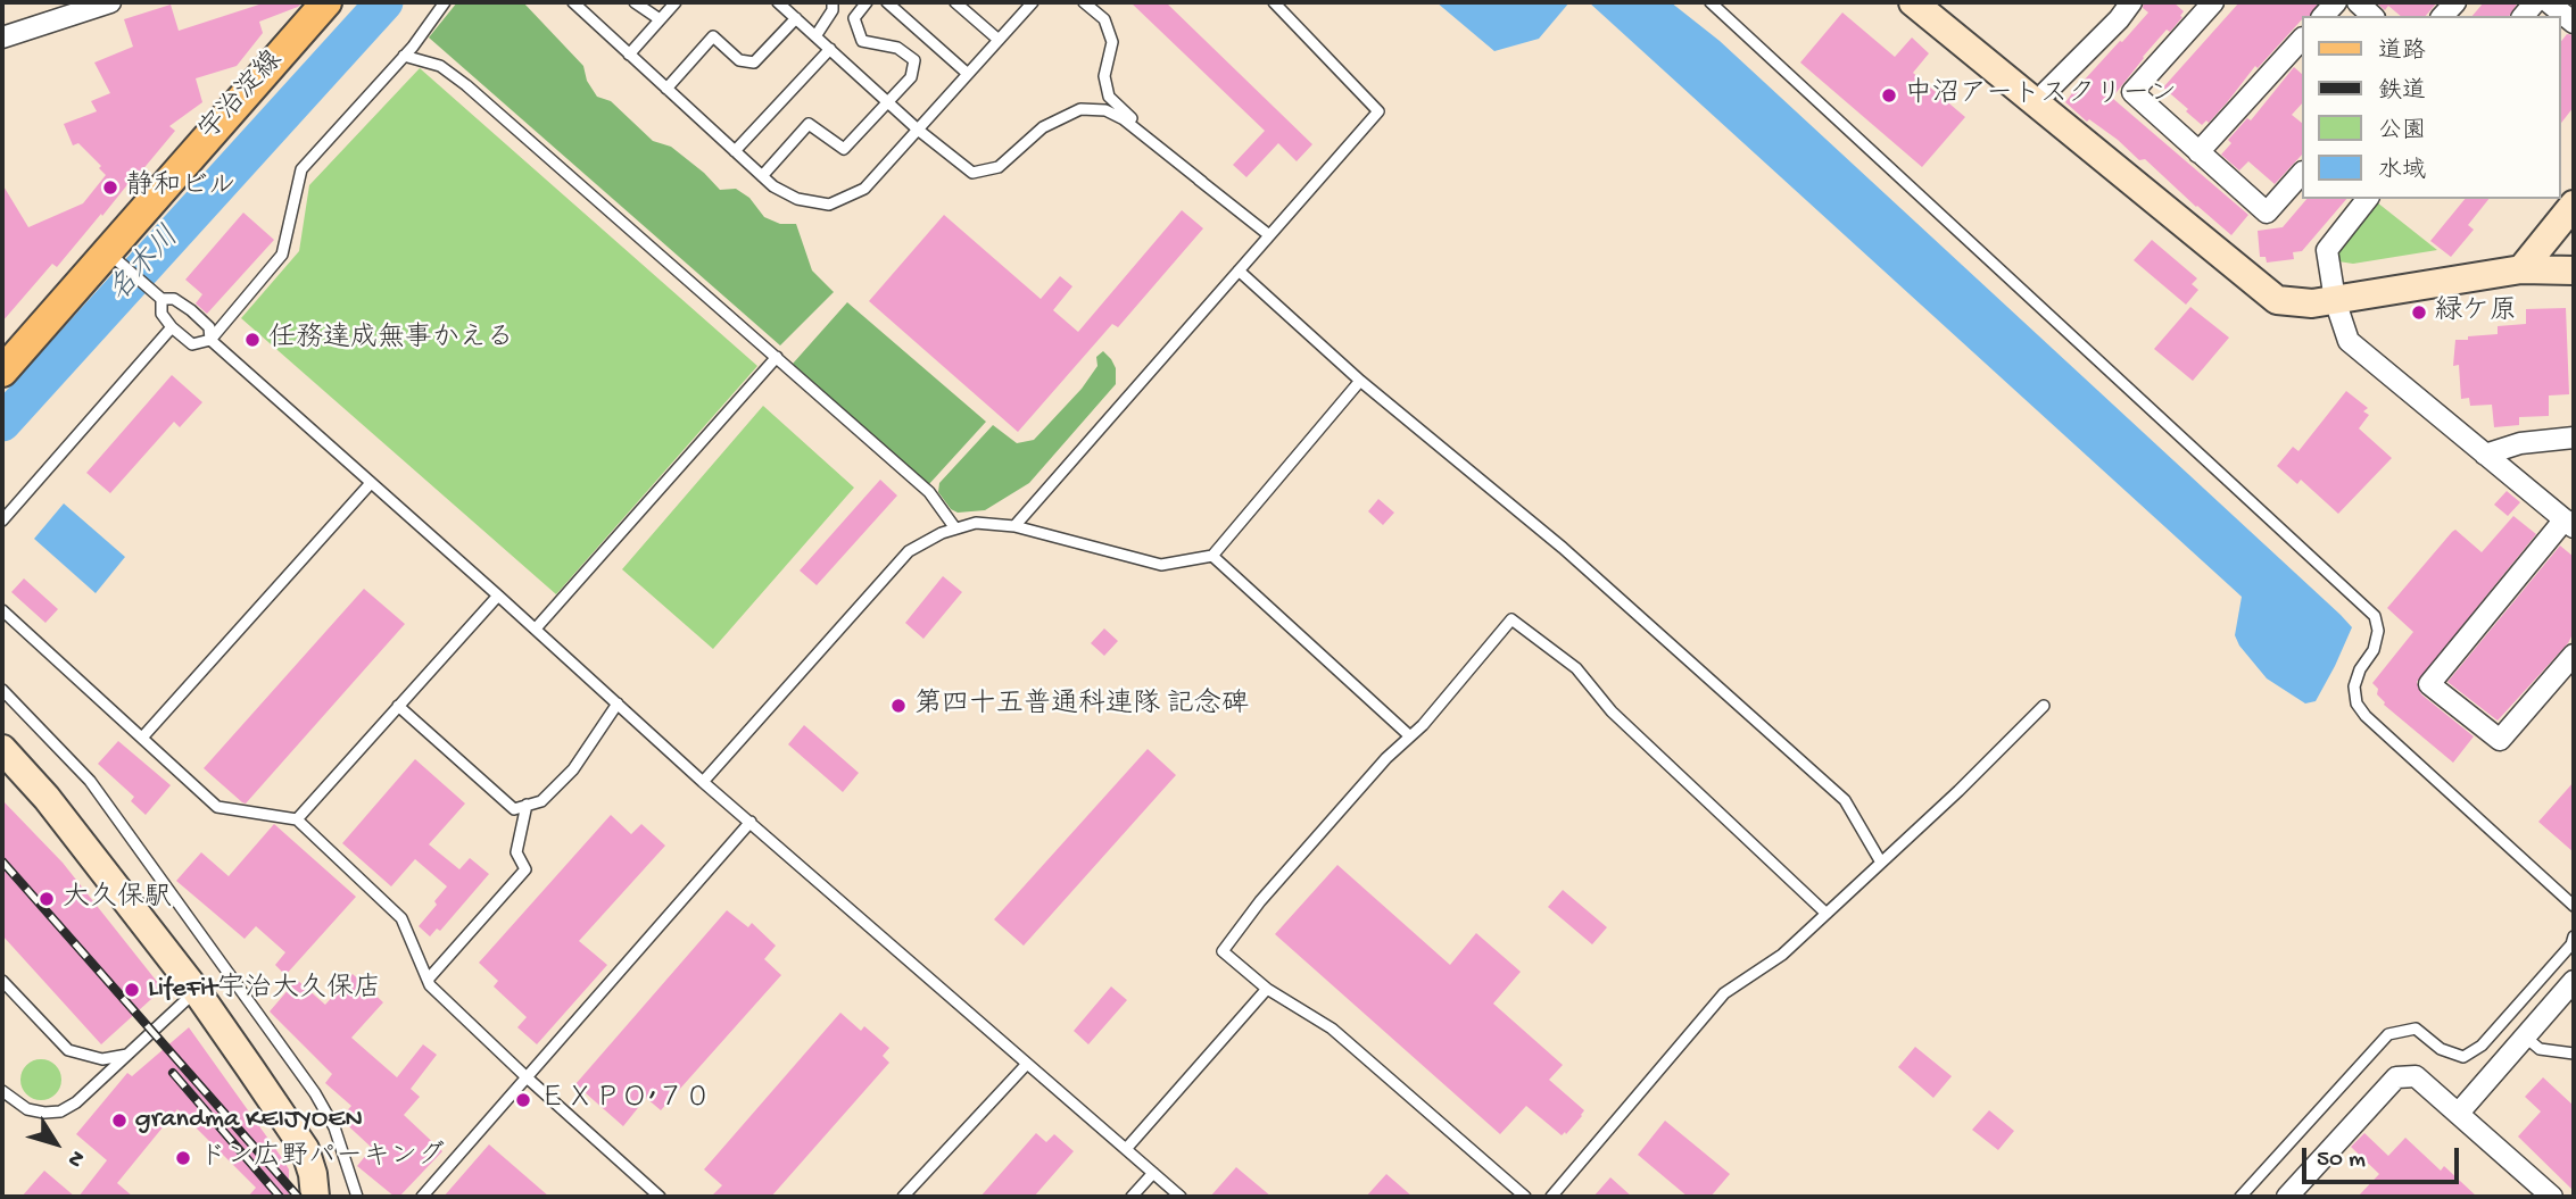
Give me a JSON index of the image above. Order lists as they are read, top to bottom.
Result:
{
  "streets": {
    "main road": ["宇治淀線"]
  },
  "water": ["名木川"],
  "places": [
    "中沼アートスクリーン",
    "静和ビル",
    "緑ケ原",
    "任務達成無事かえる",
    "第四十五普通科連隊 記念碑",
    "大久保駅",
    "LifeFit宇治大久保店",
    "ＥＸＰＯ’７０",
    "grandma KEIJYOEN",
    "ドン広野パーキング"
  ],
  "legend": [
    "道路",
    "鉄道",
    "公園",
    "水域"
  ],
  "scale_bar": "50 m",
  "north": "bottom right"
}
